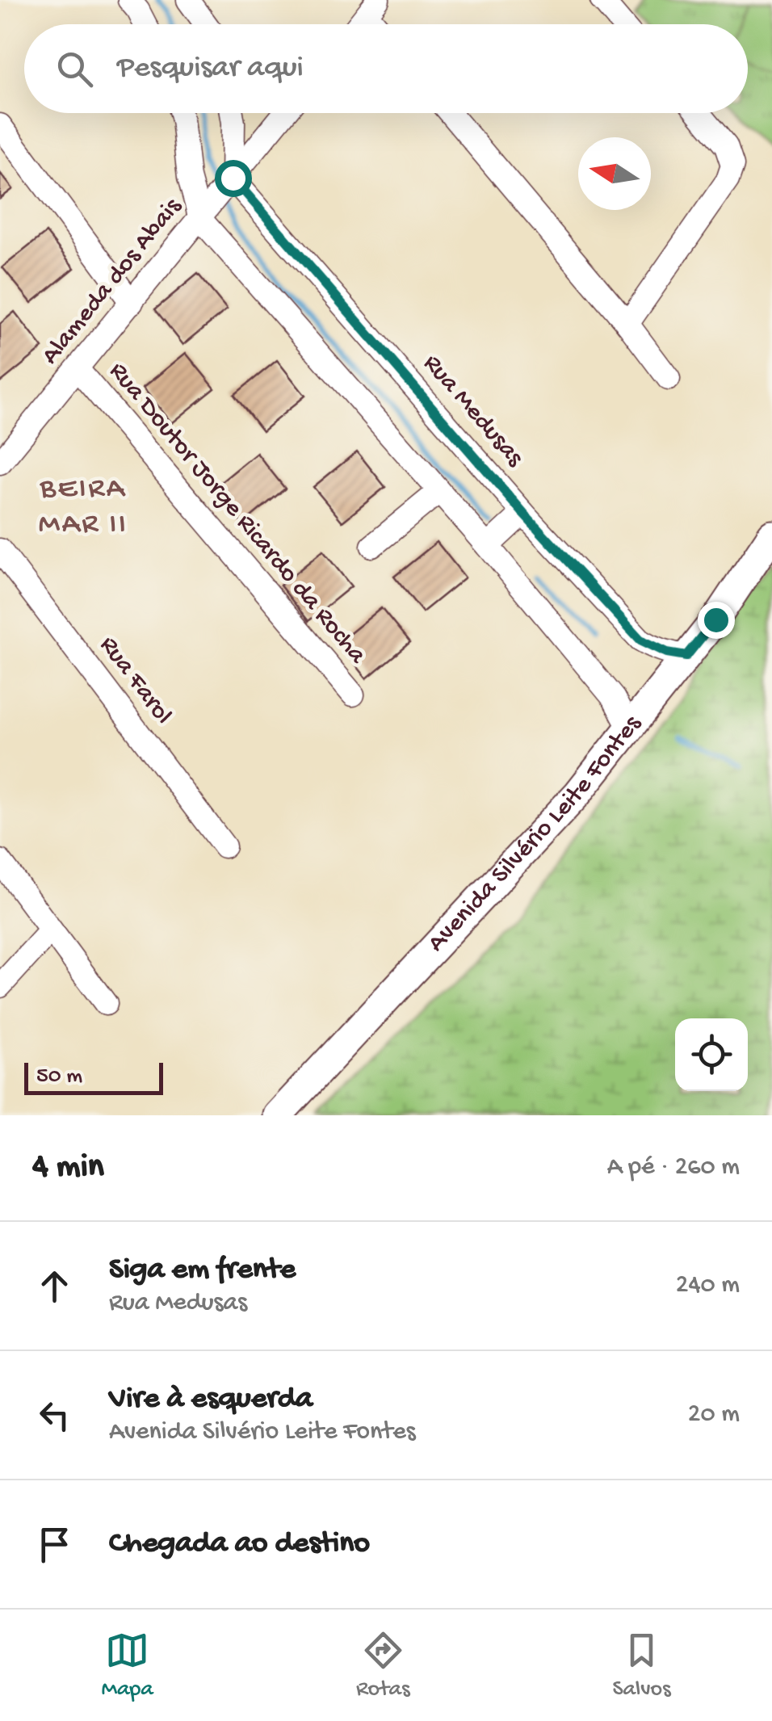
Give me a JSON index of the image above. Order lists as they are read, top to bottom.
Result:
{
  "streets": {
    "main road": ["Avenida Silvério Leite Fontes"],
    "street": [
      "Alameda dos Abais",
      "Rua Medusas",
      "Rua Doutor Jorge Ricardo da Rocha",
      "Rua Farol"
    ]
  },
  "crossings": [
    ["Alameda dos Abais", "Rua Medusas"],
    ["Alameda dos Abais", "Rua Doutor Jorge Ricardo da Rocha"],
    ["Rua Medusas", "Avenida Silvério Leite Fontes"]
  ],
  "districts": ["BEIRA MAR II"],
  "scale_bar": "50 m",
  "north": "left",
  "page": {
    "search": "Pesquisar aqui",
    "scale": "50 m",
    "heading": ["4 min", "A pé · 260 m"],
    "list": [
      ["Siga em frente", "Rua Medusas", "240 m"],
      ["Vire à esquerda", "Avenida Silvério Leite Fontes", "20 m"],
      "Chegada ao destino"
    ],
    "nav": ["Mapa", "Rotas", "Salvos"]
  }
}
